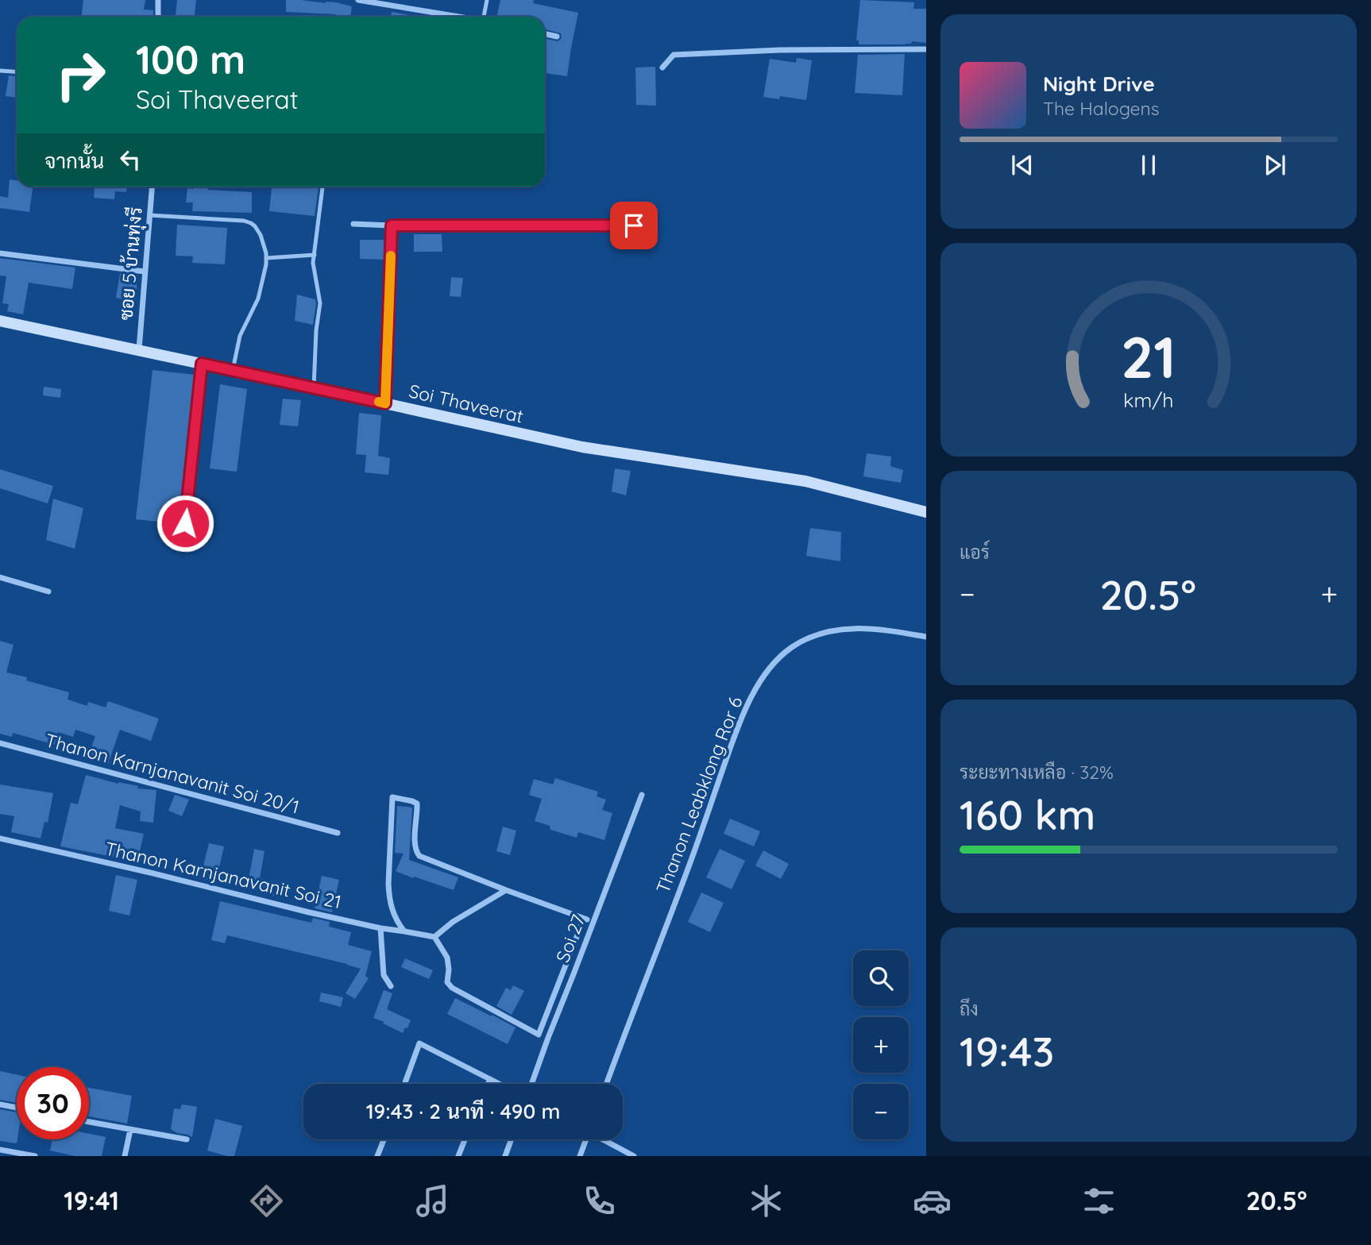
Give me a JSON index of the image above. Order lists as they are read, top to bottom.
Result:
{
  "streets": {
    "street": [
      "ซอย 5 บ้านทุ่งรี",
      "Soi Thaveerat",
      "Thanon Karnjanavanit Soi 20/1",
      "Thanon Leabklong Ror 6",
      "Thanon Karnjanavanit Soi 21",
      "Soi 27"
    ]
  },
  "crossings": [
    ["ซอย 5 บ้านทุ่งรี", "Soi Thaveerat"]
  ],
  "page": {
    "turn": ["100 m", "Soi Thaveerat"],
    "song": ["Night Drive", "The Halogens"],
    "then": "จากนั้น",
    "tile": [
      "แอร์",
      ["ระยะทางเหลือ · 32%", "160 km"],
      ["ถึง", "19:43"]
    ],
    "heat": ["−", "20.5°", "+"],
    "map_buttons": ["+", "−"],
    "limit": "30",
    "trip": "19:43 · 2 นาที · 490 m",
    "tabs": ["19:41", "20.5°"],
    "gauge": ["21", "km/h"]
  }
}
